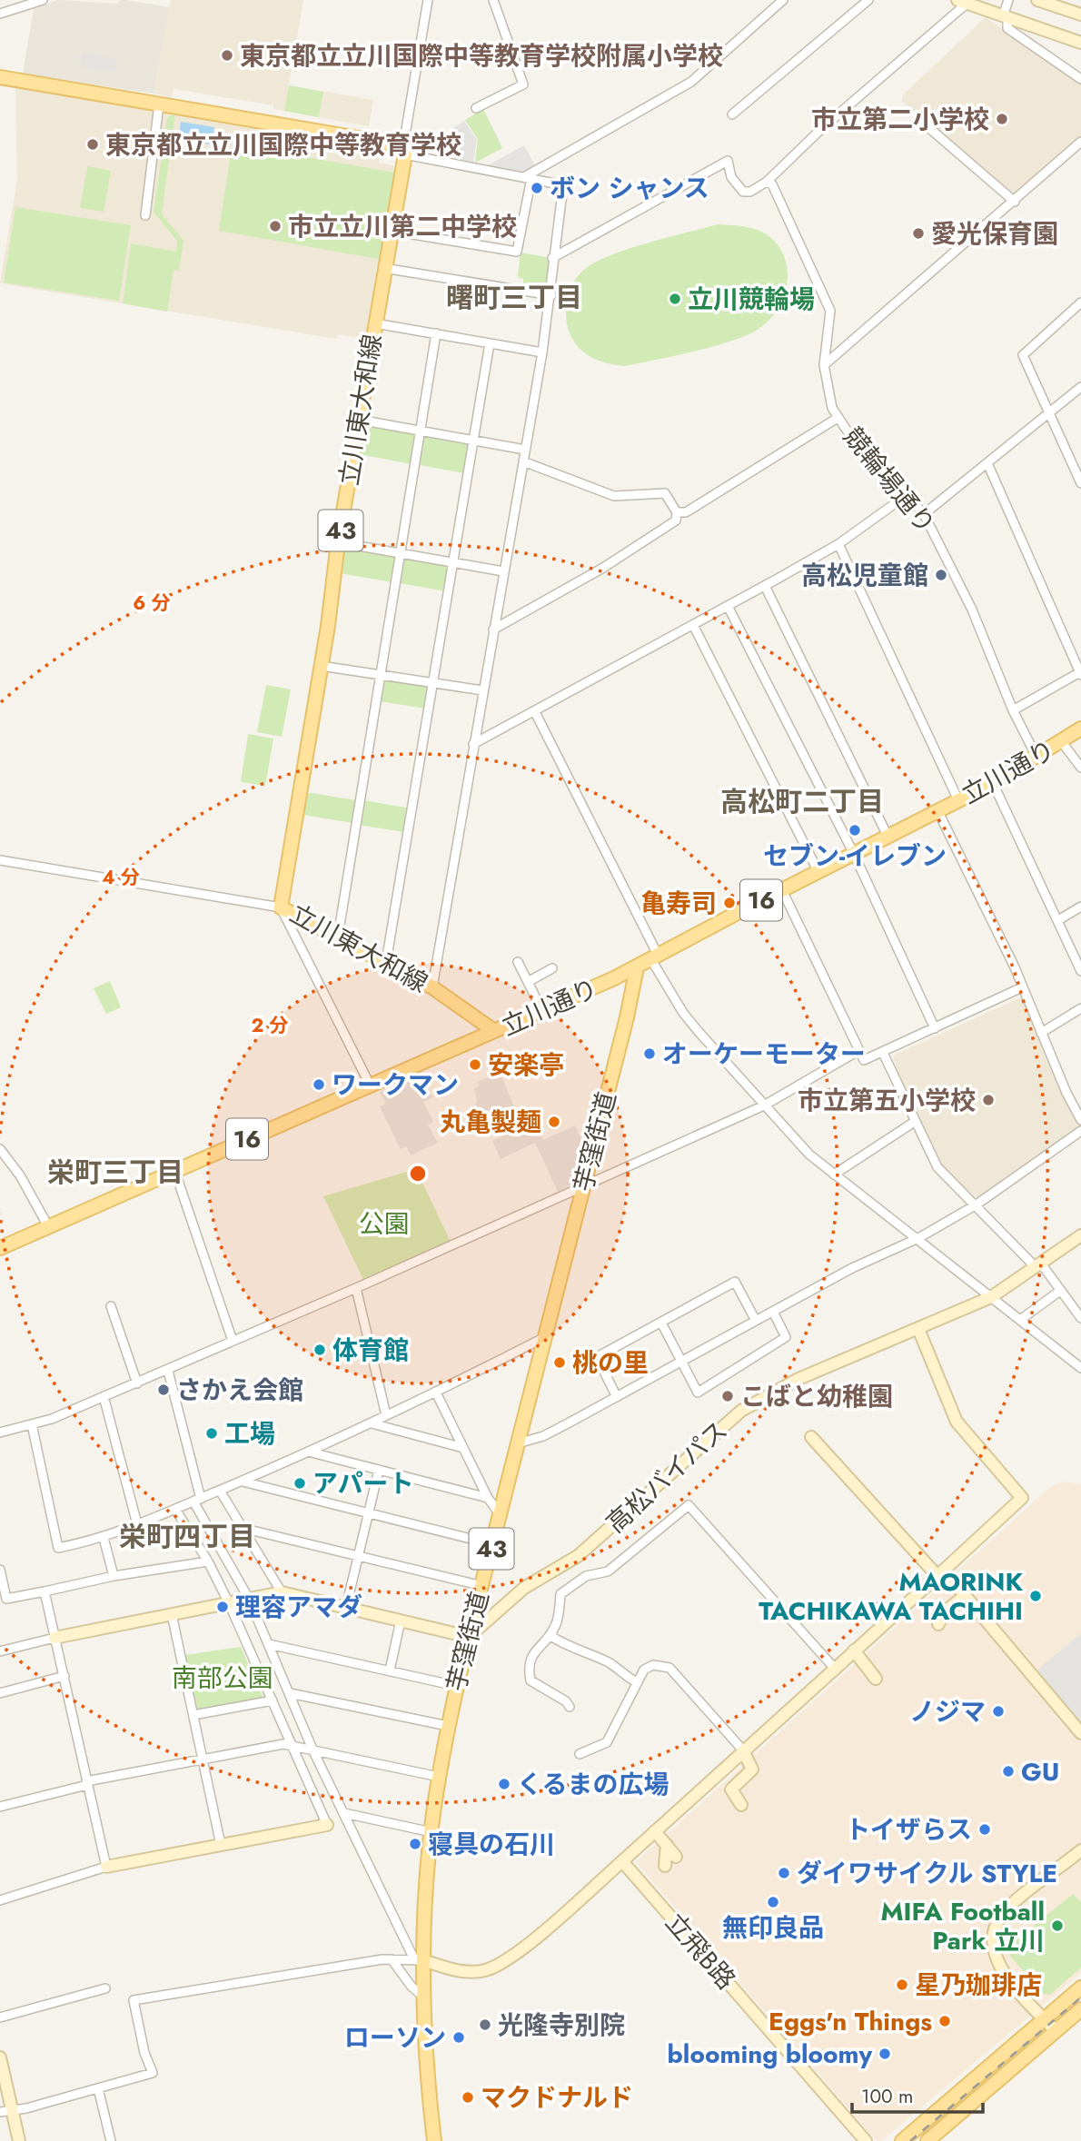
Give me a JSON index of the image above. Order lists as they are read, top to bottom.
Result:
{
  "streets": {
    "main road": [
      "立川東大和線",
      "43",
      "立川通り",
      "16",
      "芋窪街道"
    ],
    "street": ["競輪場通り", "高松バイパス", "立飛B路"]
  },
  "crossings": [
    ["立川東大和線", "立川通り"],
    ["競輪場通り", "立川通り"],
    ["立川通り", "芋窪街道"],
    ["芋窪街道", "高松バイパス"]
  ],
  "districts": [
    "曙町三丁目",
    "高松町二丁目",
    "栄町三丁目",
    "栄町四丁目"
  ],
  "parks": ["公園", "南部公園"],
  "places": [
    "東京都立立川国際中等教育学校附属小学校",
    "市立第二小学校",
    "東京都立立川国際中等教育学校",
    "ボン シャンス",
    "市立立川第二中学校",
    "愛光保育園",
    "立川競輪場",
    "高松児童館",
    "セブン-イレブン",
    "亀寿司",
    "オーケーモーター",
    "安楽亭",
    "ワークマン",
    "市立第五小学校",
    "丸亀製麺",
    "体育館",
    "桃の里",
    "さかえ会館",
    "こばと幼稚園",
    "工場",
    "アパート",
    "MAORINK TACHIKAWA TACHIHI",
    "理容アマダ",
    "ノジマ",
    "GU",
    "くるまの広場",
    "トイザらス",
    "寝具の石川",
    "ダイワサイクル STYLE",
    "無印良品",
    "MIFA Football Park 立川",
    "星乃珈琲店",
    "Eggs'n Things",
    "光隆寺別院",
    "ローソン",
    "blooming bloomy",
    "マクドナルド"
  ],
  "scale_bar": "100 m",
  "rings": ["6 分", "4 分", "2 分"]
}
